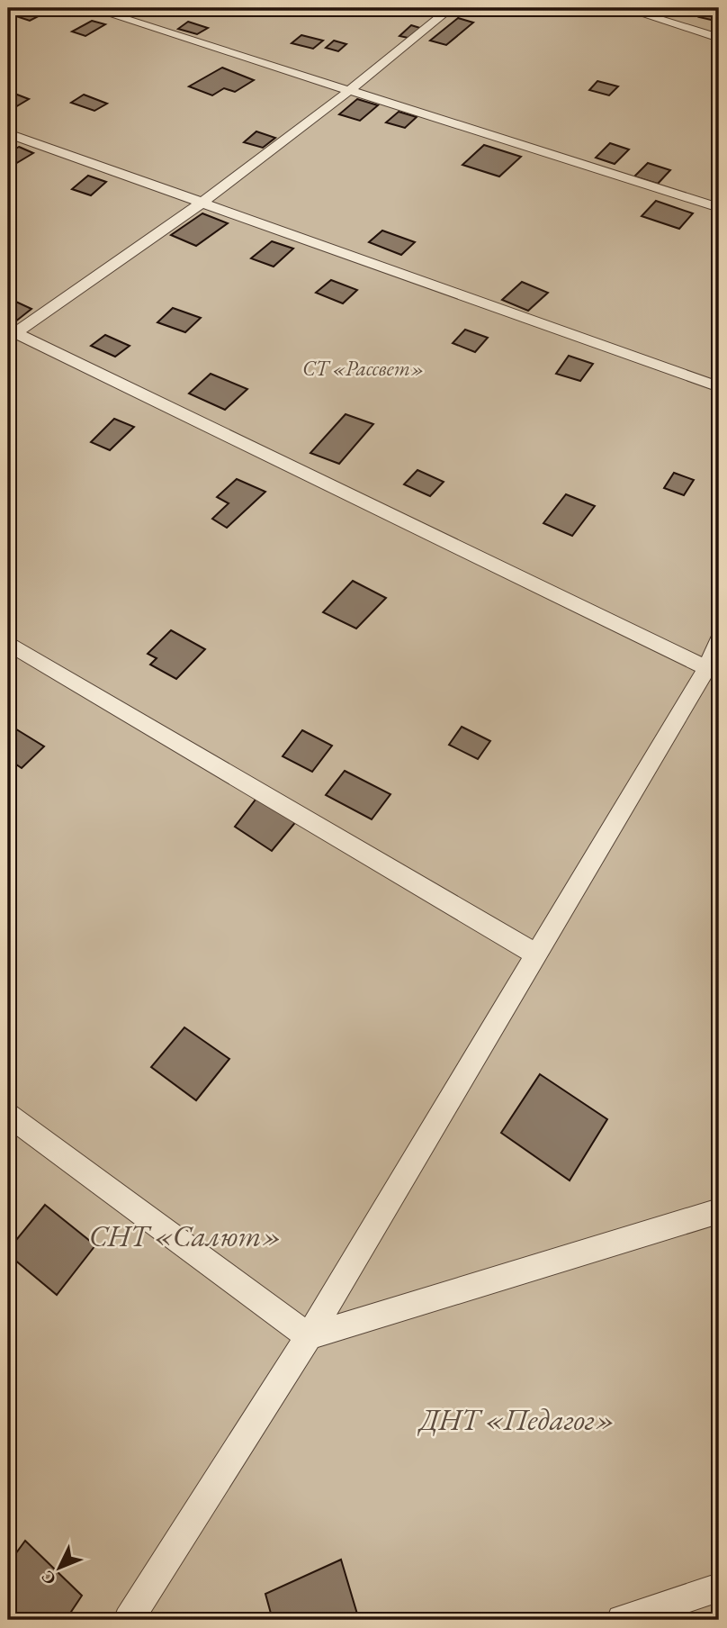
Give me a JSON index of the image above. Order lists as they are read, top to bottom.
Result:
{
  "parks": ["СТ «Рассвет»", "СНТ «Салют»", "ДНТ «Педагог»"],
  "north": "bottom left"
}
